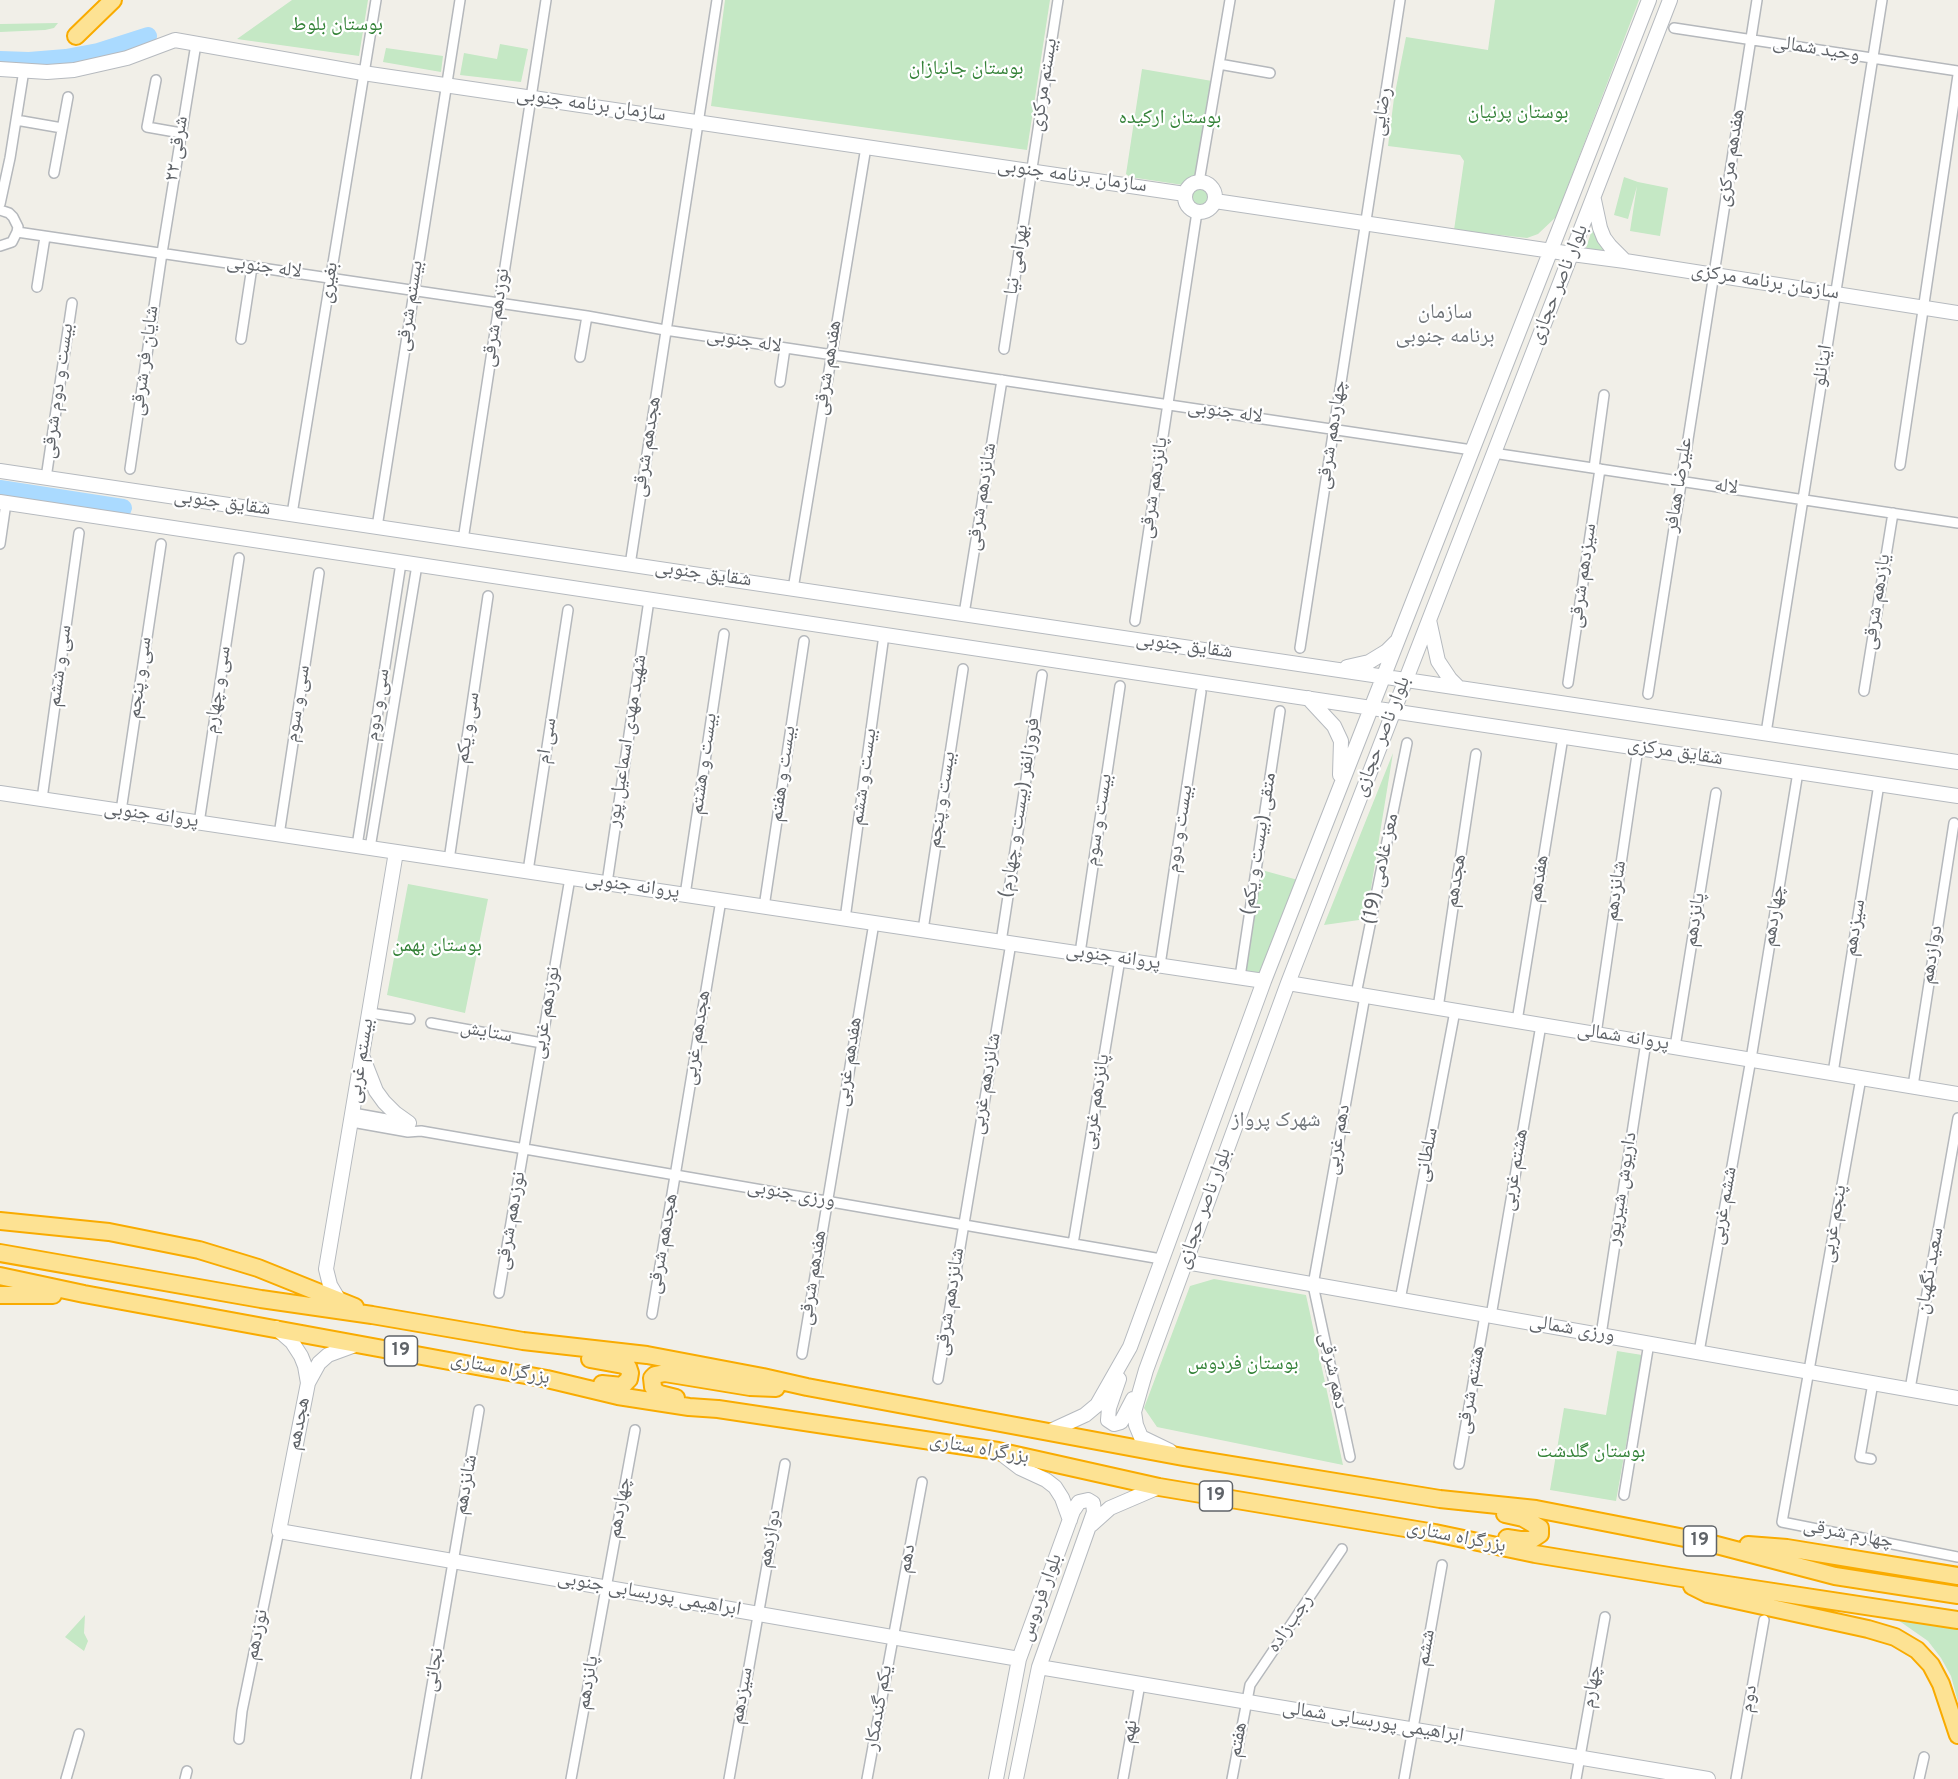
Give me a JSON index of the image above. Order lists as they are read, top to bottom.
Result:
{
  "streets": {
    "highway": ["19", "بزرگراه ستاری"],
    "main road": [
      "سازمان برنامه جنوبی",
      "سازمان برنامه مرکزی",
      "بلوار ناصر حجازی",
      "شقایق جنوبی",
      "شقایق مرکزی",
      "پروانه جنوبی",
      "هجدهم",
      "پروانه شمالی",
      "بیستم غربی",
      "ورزی شمالی",
      "ابراهیمی پوربسابی جنوبی",
      "بلوار فردوس",
      "ابراهیمی پوربسابی شمالی"
    ],
    "street": [
      "وحید شمالی",
      "بیستم مرکزی",
      "رضایی",
      "۲۲ شرقی",
      "هفدهم مرکزی",
      "بهرامی نیا",
      "لاله جنوبی",
      "بغیری",
      "بیستم شرقی",
      "نوزدهم شرقی",
      "شایان فر شرقی",
      "اینانلو",
      "هفدهم شرقی",
      "بیست و دوم شرقی",
      "چهاردهم شرقی",
      "هجدهم شرقی",
      "علیرضا همافر",
      "پانزدهم شرقی",
      "لاله",
      "شانزدهم شرقی",
      "سیزدهم شرقی",
      "یازدهم شرقی",
      "سی و ششم",
      "سی و پنجم",
      "سی و چهارم",
      "سی و سوم",
      "سی و دوم",
      "سی و یکم",
      "سی ام",
      "شهید مهدی اسماعیل پور",
      "بیست و هشتم",
      "بیست و هفتم",
      "بیست و ششم",
      "بیست و پنجم",
      "فروزانفر (بیست و چهارم)",
      "بیست و سوم",
      "بیست و دوم",
      "متقی (بیست و یکم)",
      "معز غلامی (19)",
      "هفدهم",
      "شانزدهم",
      "چهاردهم",
      "پانزدهم",
      "سیزدهم",
      "دوازدهم",
      "نوزدهم غربی",
      "ستایش",
      "هجدهم غربی",
      "هفدهم غربی",
      "شانزدهم غربی",
      "پانزدهم غربی",
      "دهم غربی",
      "سلطانی",
      "هشتم غربی",
      "داریوش شیرپور",
      "ورزی جنوبی",
      "ششم غربی",
      "پنجم غربی",
      "سعید نگهبان",
      "دهم شرقی",
      "هشتم شرقی",
      "چهارم شرقی",
      "دهم",
      "رجب‌زاده",
      "نوزدهم",
      "ششم",
      "نجاتی",
      "چهارم",
      "دوم",
      "یکم گندمکار",
      "نهم",
      "هفتم"
    ]
  },
  "crossings": [
    ["وحید شمالی", "هفدهم مرکزی"],
    ["وحید شمالی", "اینانلو"],
    ["بیستم مرکزی", "سازمان برنامه جنوبی"],
    ["بیستم مرکزی", "بهرامی نیا"],
    ["سازمان برنامه جنوبی", "۲۲ شرقی"],
    ["سازمان برنامه جنوبی", "بهرامی نیا"],
    ["سازمان برنامه جنوبی", "بغیری"],
    ["سازمان برنامه جنوبی", "بیستم شرقی"],
    ["سازمان برنامه جنوبی", "نوزدهم شرقی"],
    ["سازمان برنامه جنوبی", "هفدهم شرقی"],
    ["سازمان برنامه جنوبی", "هجدهم شرقی"],
    ["سازمان برنامه جنوبی", "پانزدهم شرقی"],
    ["رضایی", "چهاردهم شرقی"],
    ["۲۲ شرقی", "لاله جنوبی"],
    ["۲۲ شرقی", "شایان فر شرقی"],
    ["هفدهم مرکزی", "سازمان برنامه مرکزی"],
    ["هفدهم مرکزی", "علیرضا همافر"],
    ["لاله جنوبی", "بغیری"],
    ["لاله جنوبی", "بلوار ناصر حجازی"],
    ["لاله جنوبی", "بیستم شرقی"],
    ["لاله جنوبی", "نوزدهم شرقی"],
    ["لاله جنوبی", "شایان فر شرقی"],
    ["لاله جنوبی", "هفدهم شرقی"],
    ["لاله جنوبی", "چهاردهم شرقی"],
    ["لاله جنوبی", "هجدهم شرقی"],
    ["لاله جنوبی", "پانزدهم شرقی"],
    ["لاله جنوبی", "شانزدهم شرقی"],
    ["بغیری", "شقایق جنوبی"],
    ["سازمان برنامه مرکزی", "بلوار ناصر حجازی"],
    ["سازمان برنامه مرکزی", "اینانلو"],
    ["سازمان برنامه مرکزی", "علیرضا همافر"],
    ["بلوار ناصر حجازی", "لاله"],
    ["بلوار ناصر حجازی", "شقایق جنوبی"],
    ["بلوار ناصر حجازی", "شقایق مرکزی"],
    ["بلوار ناصر حجازی", "پروانه جنوبی"],
    ["بلوار ناصر حجازی", "پروانه شمالی"],
    ["بلوار ناصر حجازی", "ورزی جنوبی"],
    ["بلوار ناصر حجازی", "ورزی شمالی"],
    ["بلوار ناصر حجازی", "بزرگراه ستاری"],
    ["بیستم شرقی", "شقایق جنوبی"],
    ["نوزدهم شرقی", "شقایق جنوبی"],
    ["نوزدهم شرقی", "نوزدهم غربی"],
    ["نوزدهم شرقی", "ورزی جنوبی"],
    ["اینانلو", "لاله"],
    ["اینانلو", "شقایق مرکزی"],
    ["هفدهم شرقی", "شقایق جنوبی"],
    ["هفدهم شرقی", "هفدهم غربی"],
    ["هفدهم شرقی", "ورزی جنوبی"],
    ["بیست و دوم شرقی", "شقایق جنوبی"],
    ["هجدهم شرقی", "شقایق جنوبی"],
    ["هجدهم شرقی", "هجدهم غربی"],
    ["هجدهم شرقی", "ورزی جنوبی"],
    ["علیرضا همافر", "لاله"],
    ["لاله", "سیزدهم شرقی"],
    ["لاله", "یازدهم شرقی"],
    ["شانزدهم شرقی", "شقایق جنوبی"],
    ["شانزدهم شرقی", "شانزدهم غربی"],
    ["شانزدهم شرقی", "ورزی جنوبی"],
    ["شقایق جنوبی", "سی و دوم"],
    ["شقایق جنوبی", "شهید مهدی اسماعیل پور"],
    ["شقایق جنوبی", "شقایق مرکزی"],
    ["شقایق جنوبی", "بیست و ششم"],
    ["سی و ششم", "پروانه جنوبی"],
    ["سی و پنجم", "پروانه جنوبی"],
    ["سی و چهارم", "پروانه جنوبی"],
    ["سی و سوم", "پروانه جنوبی"],
    ["سی و دوم", "پروانه جنوبی"],
    ["سی و یکم", "پروانه جنوبی"],
    ["سی ام", "پروانه جنوبی"],
    ["شهید مهدی اسماعیل پور", "پروانه جنوبی"],
    ["شقایق مرکزی", "هفدهم"],
    ["شقایق مرکزی", "شانزدهم"],
    ["شقایق مرکزی", "چهاردهم"],
    ["شقایق مرکزی", "سیزدهم"],
    ["بیست و هشتم", "پروانه جنوبی"],
    ["بیست و هفتم", "پروانه جنوبی"],
    ["بیست و ششم", "پروانه جنوبی"],
    ["بیست و پنجم", "پروانه جنوبی"],
    ["فروزانفر (بیست و چهارم)", "پروانه جنوبی"],
    ["فروزانفر (بیست و چهارم)", "شانزدهم غربی"],
    ["پروانه جنوبی", "بیست و سوم"],
    ["پروانه جنوبی", "بیست و دوم"],
    ["پروانه جنوبی", "متقی (بیست و یکم)"],
    ["پروانه جنوبی", "نوزدهم غربی"],
    ["پروانه جنوبی", "هجدهم غربی"],
    ["پروانه جنوبی", "بیستم غربی"],
    ["پروانه جنوبی", "هفدهم غربی"],
    ["پروانه جنوبی", "شانزدهم غربی"],
    ["پروانه جنوبی", "پانزدهم غربی"],
    ["معز غلامی (19)", "پروانه شمالی"],
    ["معز غلامی (19)", "دهم غربی"],
    ["هفدهم", "پروانه شمالی"],
    ["هجدهم", "پروانه شمالی"],
    ["هجدهم", "بزرگراه ستاری"],
    ["هجدهم", "ابراهیمی پوربسابی جنوبی"],
    ["هجدهم", "نوزدهم"],
    ["شانزدهم", "پروانه شمالی"],
    ["شانزدهم", "ابراهیمی پوربسابی جنوبی"],
    ["شانزدهم", "نجاتی"],
    ["چهاردهم", "پانزدهم"],
    ["چهاردهم", "پروانه شمالی"],
    ["چهاردهم", "ششم غربی"],
    ["چهاردهم", "ابراهیمی پوربسابی جنوبی"],
    ["پانزدهم", "پروانه شمالی"],
    ["پانزدهم", "ابراهیمی پوربسابی جنوبی"],
    ["سیزدهم", "دوازدهم"],
    ["سیزدهم", "پروانه شمالی"],
    ["سیزدهم", "ابراهیمی پوربسابی جنوبی"],
    ["دوازدهم", "پروانه شمالی"],
    ["دوازدهم", "ابراهیمی پوربسابی جنوبی"],
    ["نوزدهم غربی", "ستایش"],
    ["نوزدهم غربی", "ورزی جنوبی"],
    ["هجدهم غربی", "ورزی جنوبی"],
    ["پروانه شمالی", "دهم غربی"],
    ["پروانه شمالی", "سلطانی"],
    ["پروانه شمالی", "هشتم غربی"],
    ["پروانه شمالی", "داریوش شیرپور"],
    ["پروانه شمالی", "ششم غربی"],
    ["پروانه شمالی", "پنجم غربی"],
    ["بیستم غربی", "ورزی جنوبی"],
    ["هفدهم غربی", "ورزی جنوبی"],
    ["شانزدهم غربی", "ورزی جنوبی"],
    ["پانزدهم غربی", "ورزی جنوبی"],
    ["دهم غربی", "ورزی شمالی"],
    ["دهم غربی", "دهم شرقی"],
    ["سلطانی", "ورزی شمالی"],
    ["هشتم غربی", "ورزی شمالی"],
    ["هشتم غربی", "هشتم شرقی"],
    ["داریوش شیرپور", "ورزی شمالی"],
    ["ششم غربی", "ورزی شمالی"],
    ["پنجم غربی", "ورزی شمالی"],
    ["پنجم غربی", "چهارم شرقی"],
    ["سعید نگهبان", "ورزی شمالی"],
    ["ورزی شمالی", "دهم شرقی"],
    ["ورزی شمالی", "هشتم شرقی"],
    ["ورزی شمالی", "چهارم شرقی"],
    ["دهم", "ابراهیمی پوربسابی جنوبی"],
    ["دهم", "یکم گندمکار"],
    ["ابراهیمی پوربسابی جنوبی", "بلوار فردوس"],
    ["ابراهیمی پوربسابی جنوبی", "نوزدهم"],
    ["ابراهیمی پوربسابی جنوبی", "نجاتی"],
    ["ابراهیمی پوربسابی جنوبی", "یکم گندمکار"],
    ["بلوار فردوس", "ابراهیمی پوربسابی شمالی"],
    ["رجب‌زاده", "ابراهیمی پوربسابی شمالی"],
    ["رجب‌زاده", "هفتم"],
    ["ششم", "ابراهیمی پوربسابی شمالی"],
    ["چهارم", "ابراهیمی پوربسابی شمالی"],
    ["ابراهیمی پوربسابی شمالی", "نهم"],
    ["ابراهیمی پوربسابی شمالی", "هفتم"]
  ],
  "districts": ["سازمان برنامه جنوبی", "شهرک پرواز"],
  "parks": [
    "بوستان بلوط",
    "بوستان جانبازان",
    "بوستان پرنیان",
    "بوستان ارکیده",
    "بوستان بهمن",
    "بوستان فردوس",
    "بوستان گلدشت"
  ]
}
